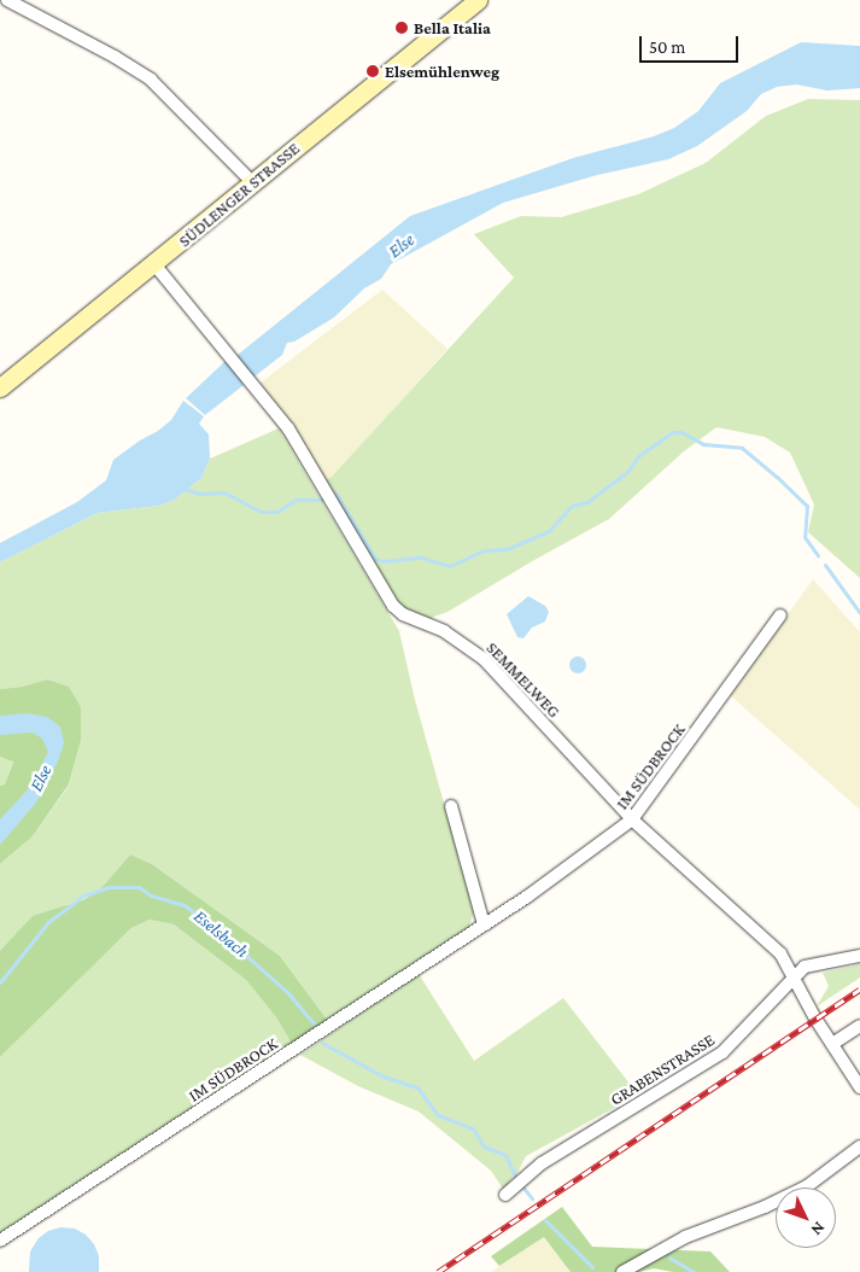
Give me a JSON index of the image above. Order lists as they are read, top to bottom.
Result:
{
  "streets": {
    "main road": ["SÜDLENGER STRASSE"],
    "street": ["SEMMELWEG", "IM SÜDBROCK", "GRABENSTRASSE"]
  },
  "crossings": [
    ["SÜDLENGER STRASSE", "SEMMELWEG"],
    ["SEMMELWEG", "IM SÜDBROCK"],
    ["SEMMELWEG", "GRABENSTRASSE"]
  ],
  "water": ["Else", "Eselsbach"],
  "places": ["Bella Italia", "Elsemühlenweg"],
  "scale_bar": "50 m",
  "north": "bottom right"
}
